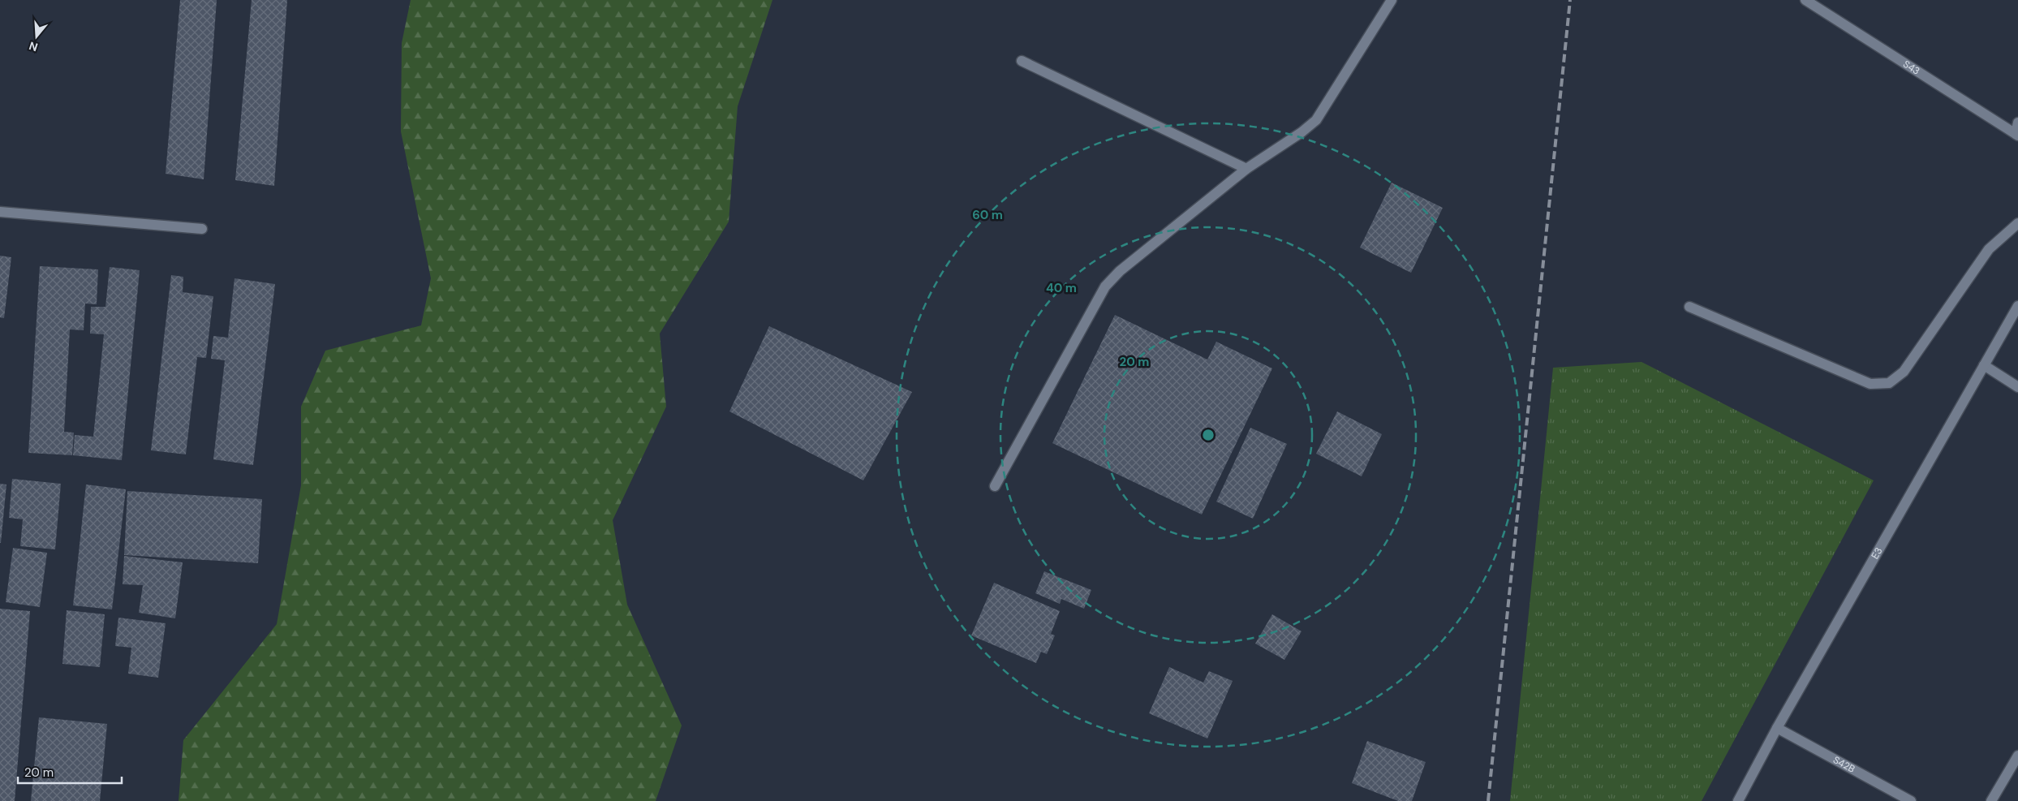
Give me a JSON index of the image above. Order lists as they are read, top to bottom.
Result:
{
  "streets": {
    "street": ["S43", "E3", "S42B"]
  },
  "crossings": [
    ["E3", "S42B"]
  ],
  "scale_bar": "20 m",
  "north": "bottom",
  "rings": ["60 m", "40 m", "20 m"]
}
